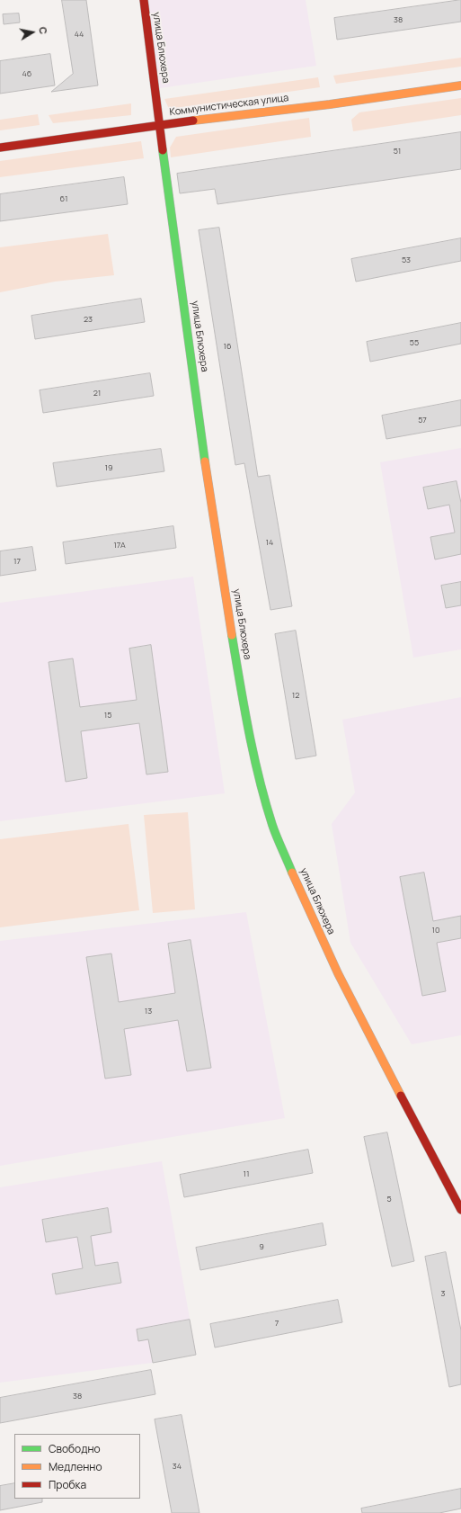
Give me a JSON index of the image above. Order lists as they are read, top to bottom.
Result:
{
  "streets": {
    "street": ["улица Блюхера", "Коммунистическая улица"]
  },
  "crossings": [
    ["улица Блюхера", "Коммунистическая улица"]
  ],
  "house_numbers": [
    "38",
    "44",
    "46",
    "51",
    "61",
    "53",
    "23",
    "55",
    "16",
    "21",
    "57",
    "19",
    "14",
    "17А",
    "17",
    "12",
    "15",
    "10",
    "13",
    "11",
    "5",
    "9",
    "3",
    "7",
    "38",
    "34"
  ],
  "legend": ["Свободно", "Медленно", "Пробка"],
  "north": "right"
}
